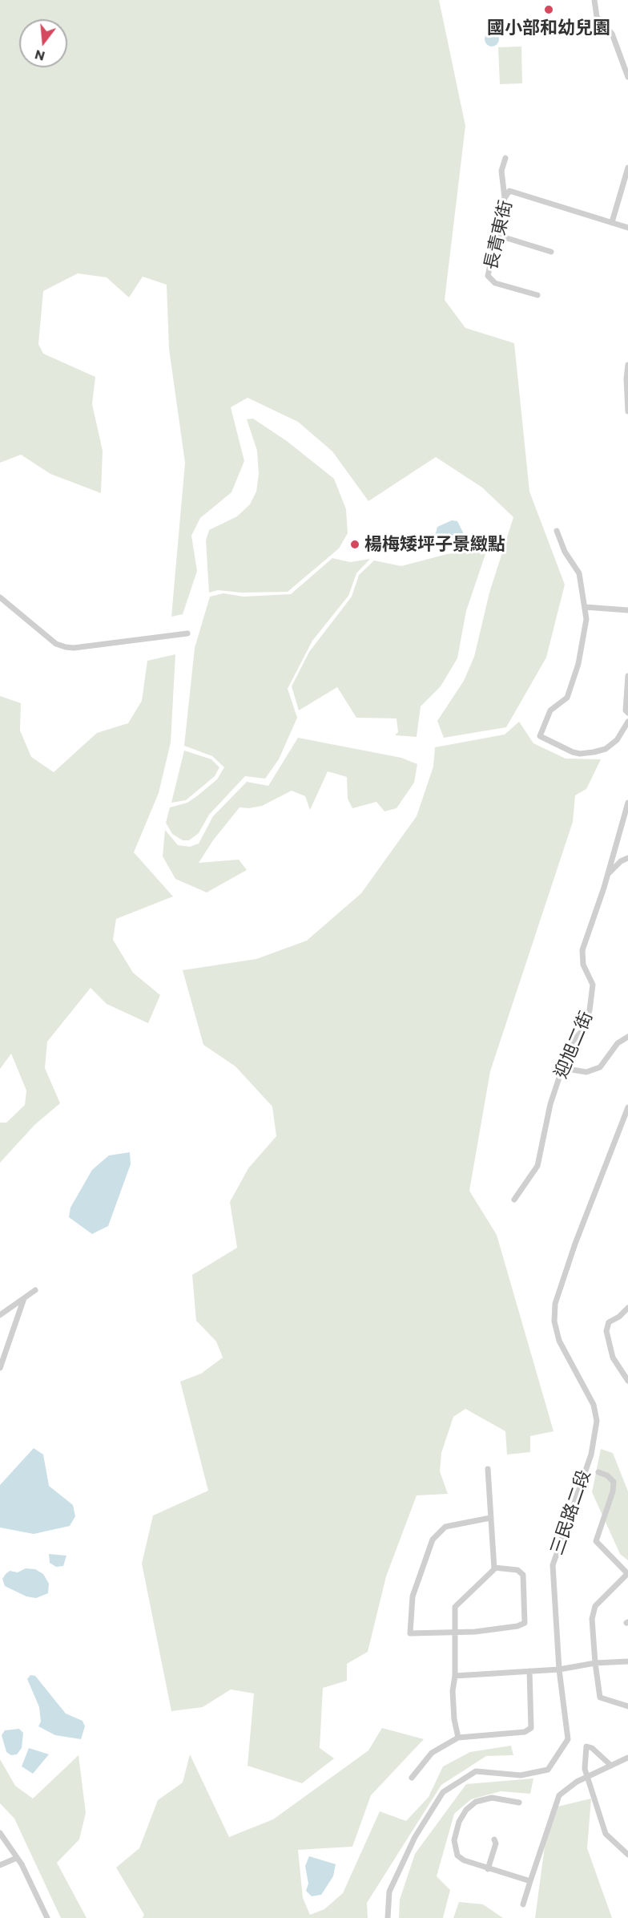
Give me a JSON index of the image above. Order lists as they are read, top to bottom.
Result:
{
  "streets": {
    "street": ["長青東街", "迎旭二街", "三民路二段"]
  },
  "places": ["國小部和幼兒園", "楊梅矮坪子景緻點"],
  "north": "bottom"
}
